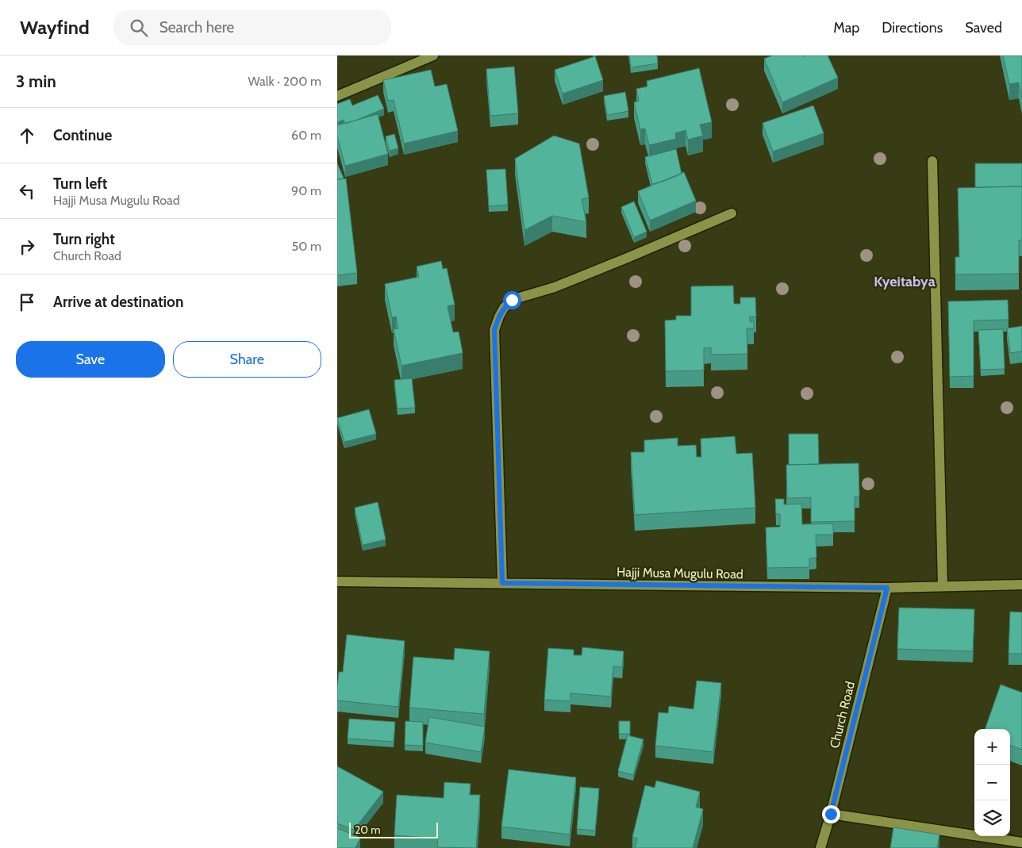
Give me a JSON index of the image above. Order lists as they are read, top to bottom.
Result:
{
  "streets": {
    "street": ["Hajji Musa Mugulu Road", "Church Road"]
  },
  "crossings": [
    ["Hajji Musa Mugulu Road", "Church Road"]
  ],
  "districts": ["Kyeitabya"],
  "scale_bar": "20 m",
  "page": {
    "header": "Wayfind",
    "search": "Search here",
    "nav": ["Map", "Directions", "Saved"],
    "heading": ["3 min", "Walk · 200 m"],
    "list": [
      ["Continue", "60 m"],
      ["Turn left", "Hajji Musa Mugulu Road", "90 m"],
      ["Turn right", "Church Road", "50 m"],
      "Arrive at destination"
    ],
    "buttons": ["Save", "Share"],
    "map_buttons": ["+", "−"],
    "scale": "20 m"
  }
}
